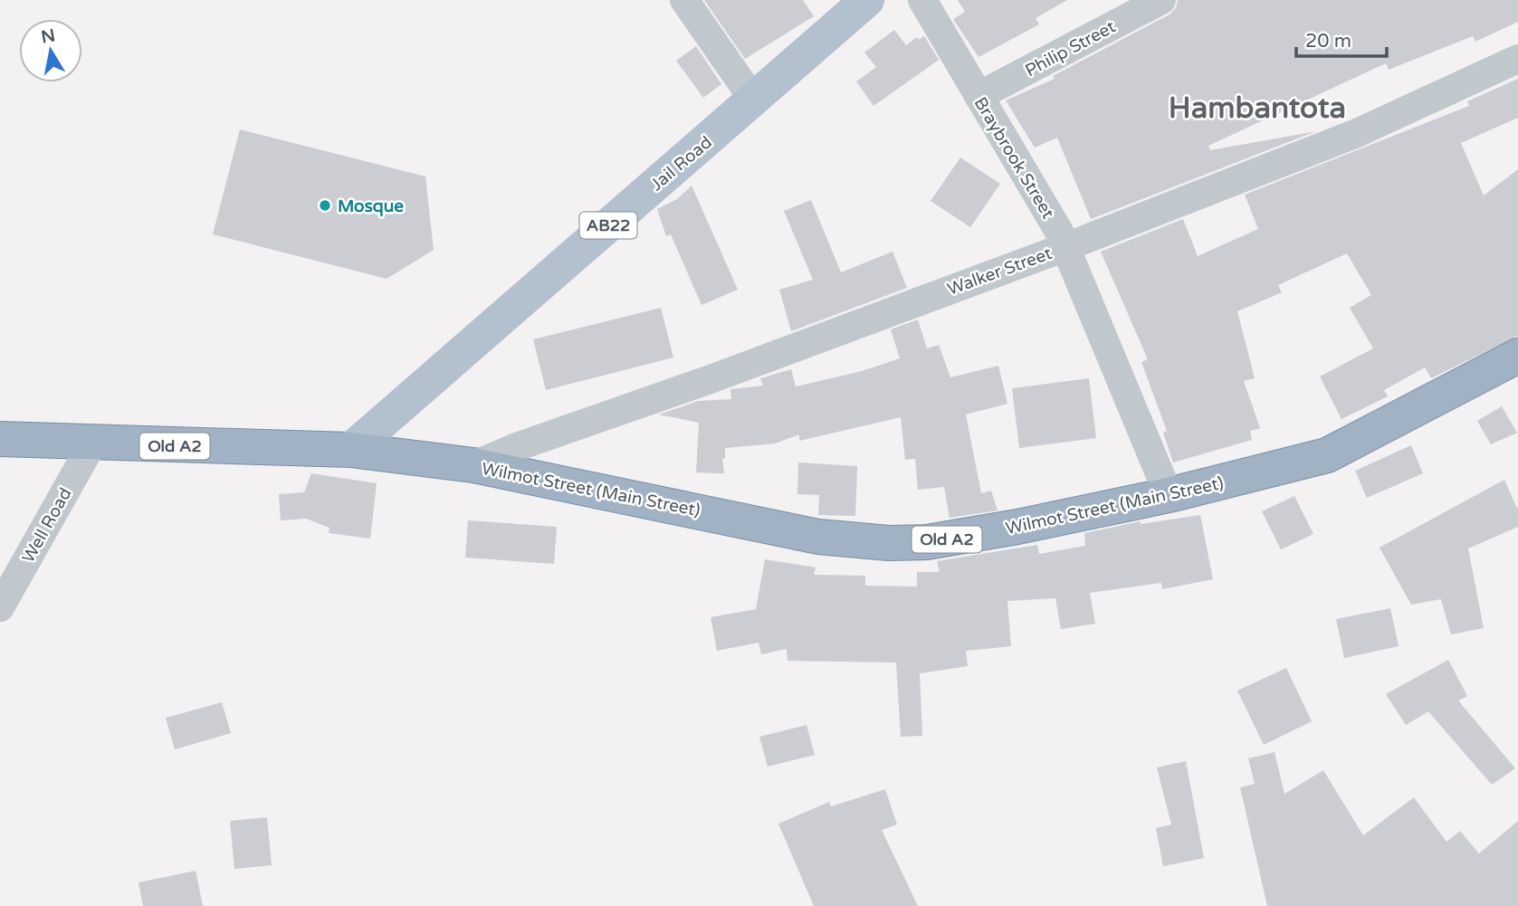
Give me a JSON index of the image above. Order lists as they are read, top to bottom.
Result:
{
  "streets": {
    "highway": ["Old A2", "Wilmot Street (Main Street)"],
    "main road": ["Jail Road", "AB22"],
    "street": [
      "Philip Street",
      "Braybrook Street",
      "Walker Street",
      "Well Road"
    ]
  },
  "crossings": [
    ["Philip Street", "Braybrook Street"],
    ["Braybrook Street", "Walker Street"],
    ["Braybrook Street", "Wilmot Street (Main Street)"],
    ["Jail Road", "Old A2"],
    ["Jail Road", "Wilmot Street (Main Street)"],
    ["Walker Street", "Wilmot Street (Main Street)"],
    ["Old A2", "Wilmot Street (Main Street)"],
    ["Old A2", "Well Road"]
  ],
  "districts": ["Hambantota"],
  "places": ["Mosque"],
  "scale_bar": "20 m",
  "north": "top"
}
